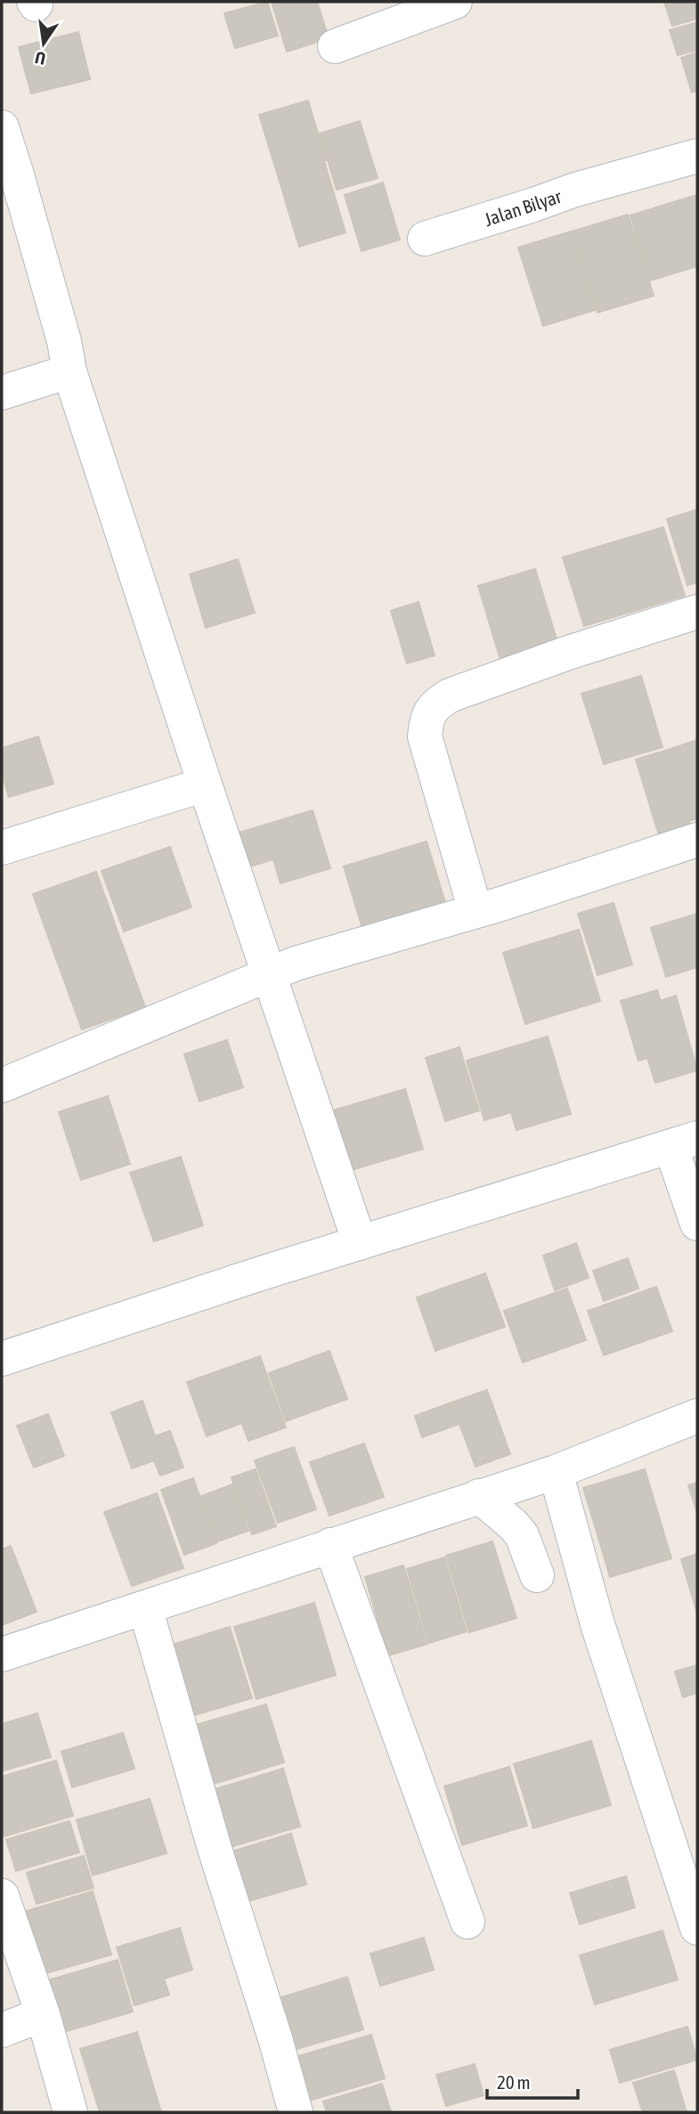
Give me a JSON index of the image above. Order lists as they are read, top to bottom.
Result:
{
  "streets": {
    "street": ["Jalan Bilyar"]
  },
  "scale_bar": "20 m",
  "north": "bottom"
}
